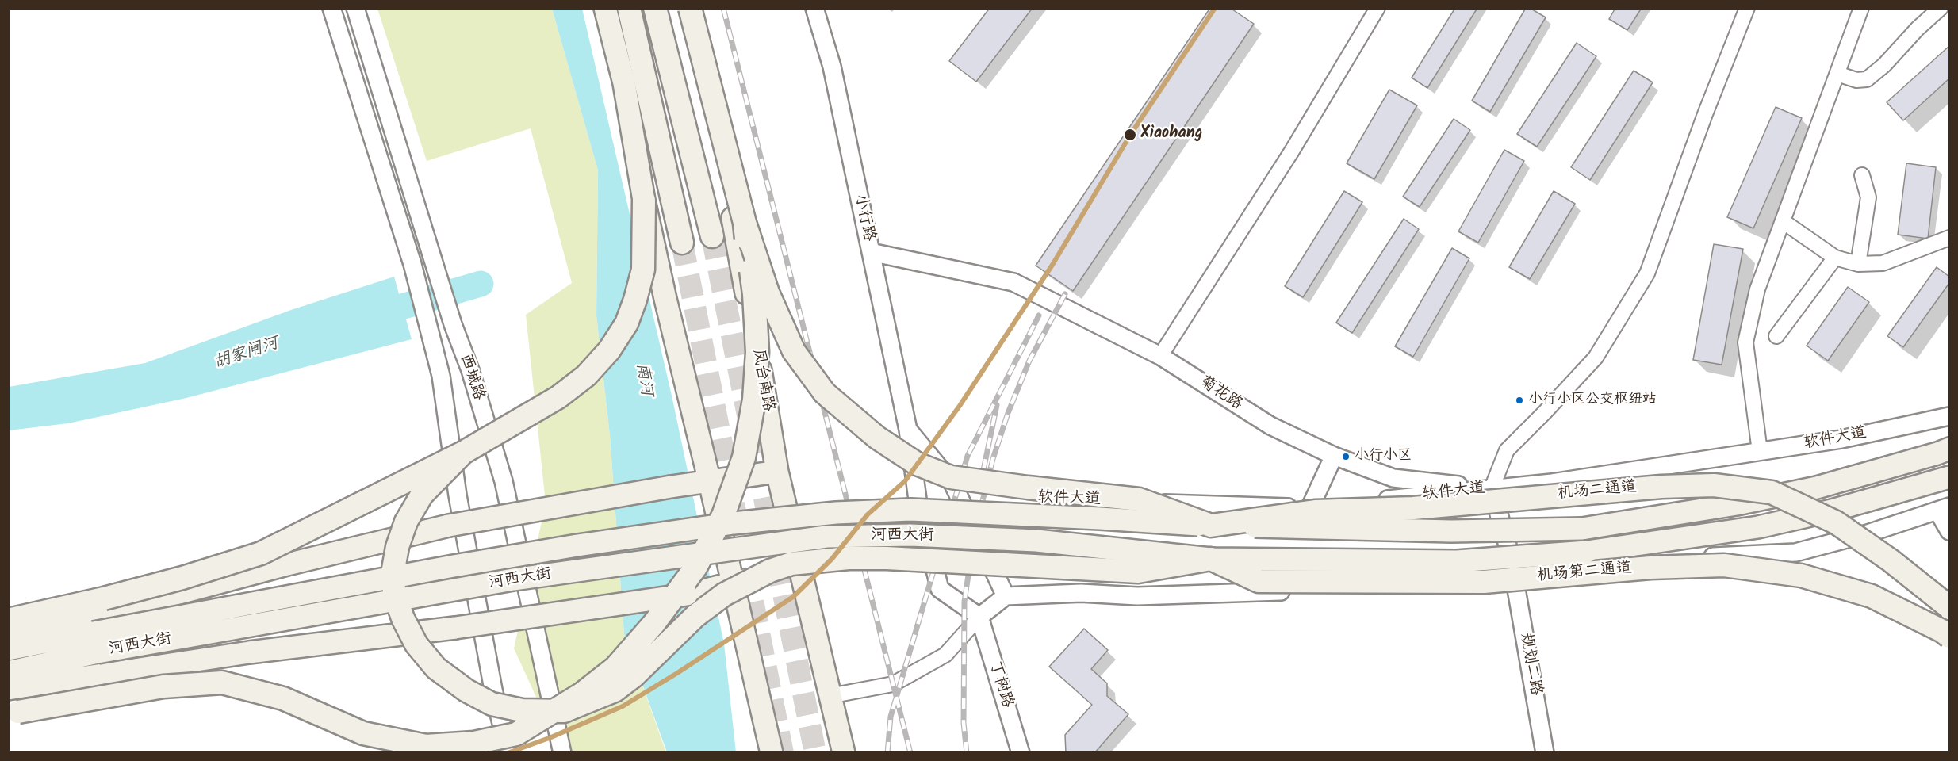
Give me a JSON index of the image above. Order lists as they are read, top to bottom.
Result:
{
  "streets": {
    "highway": ["机场二通道", "机场第二通道"],
    "main road": ["凤台南路", "软件大道", "河西大街"],
    "street": [
      "小行路",
      "西城路",
      "菊花路",
      "规划二路",
      "丁树路"
    ]
  },
  "crossings": [
    ["小行路", "菊花路"],
    ["小行路", "软件大道"],
    ["小行路", "丁树路"],
    ["菊花路", "软件大道"],
    ["软件大道", "机场二通道"],
    ["软件大道", "河西大街"],
    ["河西大街", "机场第二通道"]
  ],
  "water": ["胡家闸河", "南河"],
  "places": ["Xiaohang", "小行小区公交枢纽站", "小行小区"]
}
